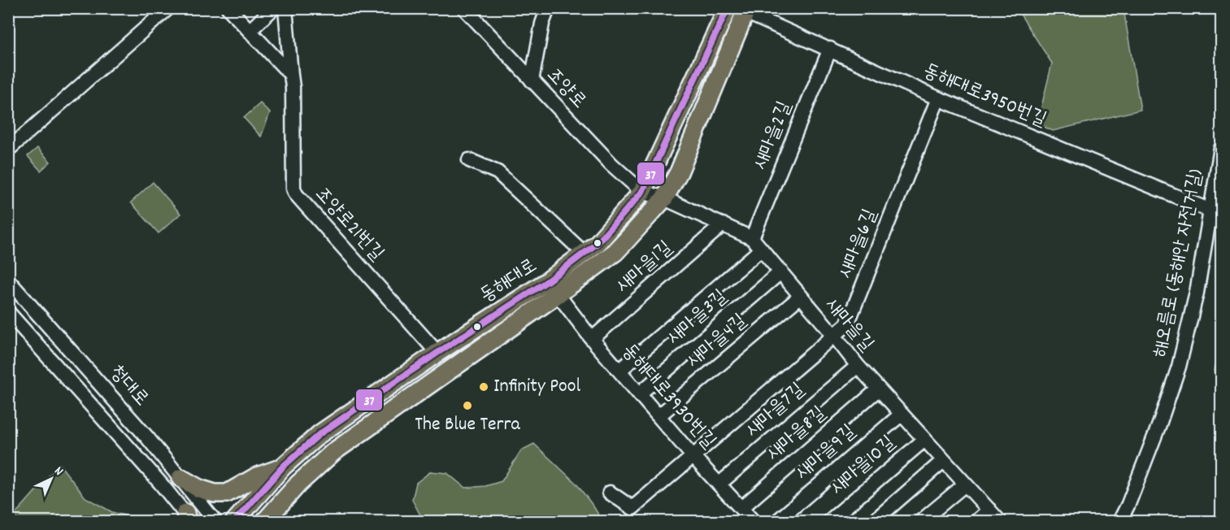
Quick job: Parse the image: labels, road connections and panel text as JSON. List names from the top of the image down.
{
  "streets": {
    "main road": ["동해대로"],
    "street": [
      "조양로",
      "동해대로3950번길",
      "새마을2길",
      "조양로21번길",
      "새마을6길",
      "해오름로 (동해안 자전거길)",
      "새마을1길",
      "새마을3길",
      "새마을길",
      "새마을4길",
      "청대로",
      "동해대로3930번길",
      "새마을7길",
      "새마을8길",
      "새마을9길",
      "새마을10길"
    ]
  },
  "crossings": [
    ["조양로", "동해대로"],
    ["조양로", "새마을길"],
    ["동해대로3950번길", "새마을2길"],
    ["동해대로3950번길", "새마을6길"],
    ["동해대로3950번길", "해오름로 (동해안 자전거길)"],
    ["동해대로3950번길", "동해대로"],
    ["새마을2길", "새마을길"],
    ["조양로21번길", "동해대로"],
    ["새마을6길", "새마을길"],
    ["새마을6길", "동해대로3930번길"],
    ["새마을1길", "새마을길"],
    ["새마을1길", "동해대로3930번길"],
    ["동해대로", "새마을길"],
    ["동해대로", "동해대로3930번길"],
    ["새마을3길", "새마을길"],
    ["새마을3길", "동해대로3930번길"],
    ["새마을길", "새마을4길"],
    ["새마을길", "새마을7길"],
    ["새마을길", "새마을8길"],
    ["새마을길", "새마을9길"],
    ["새마을길", "새마을10길"],
    ["새마을4길", "동해대로3930번길"],
    ["동해대로3930번길", "새마을7길"],
    ["동해대로3930번길", "새마을8길"]
  ],
  "places": ["Infinity Pool", "The Blue Terra"],
  "lines": ["transit line 37"],
  "north": "top right"
}
